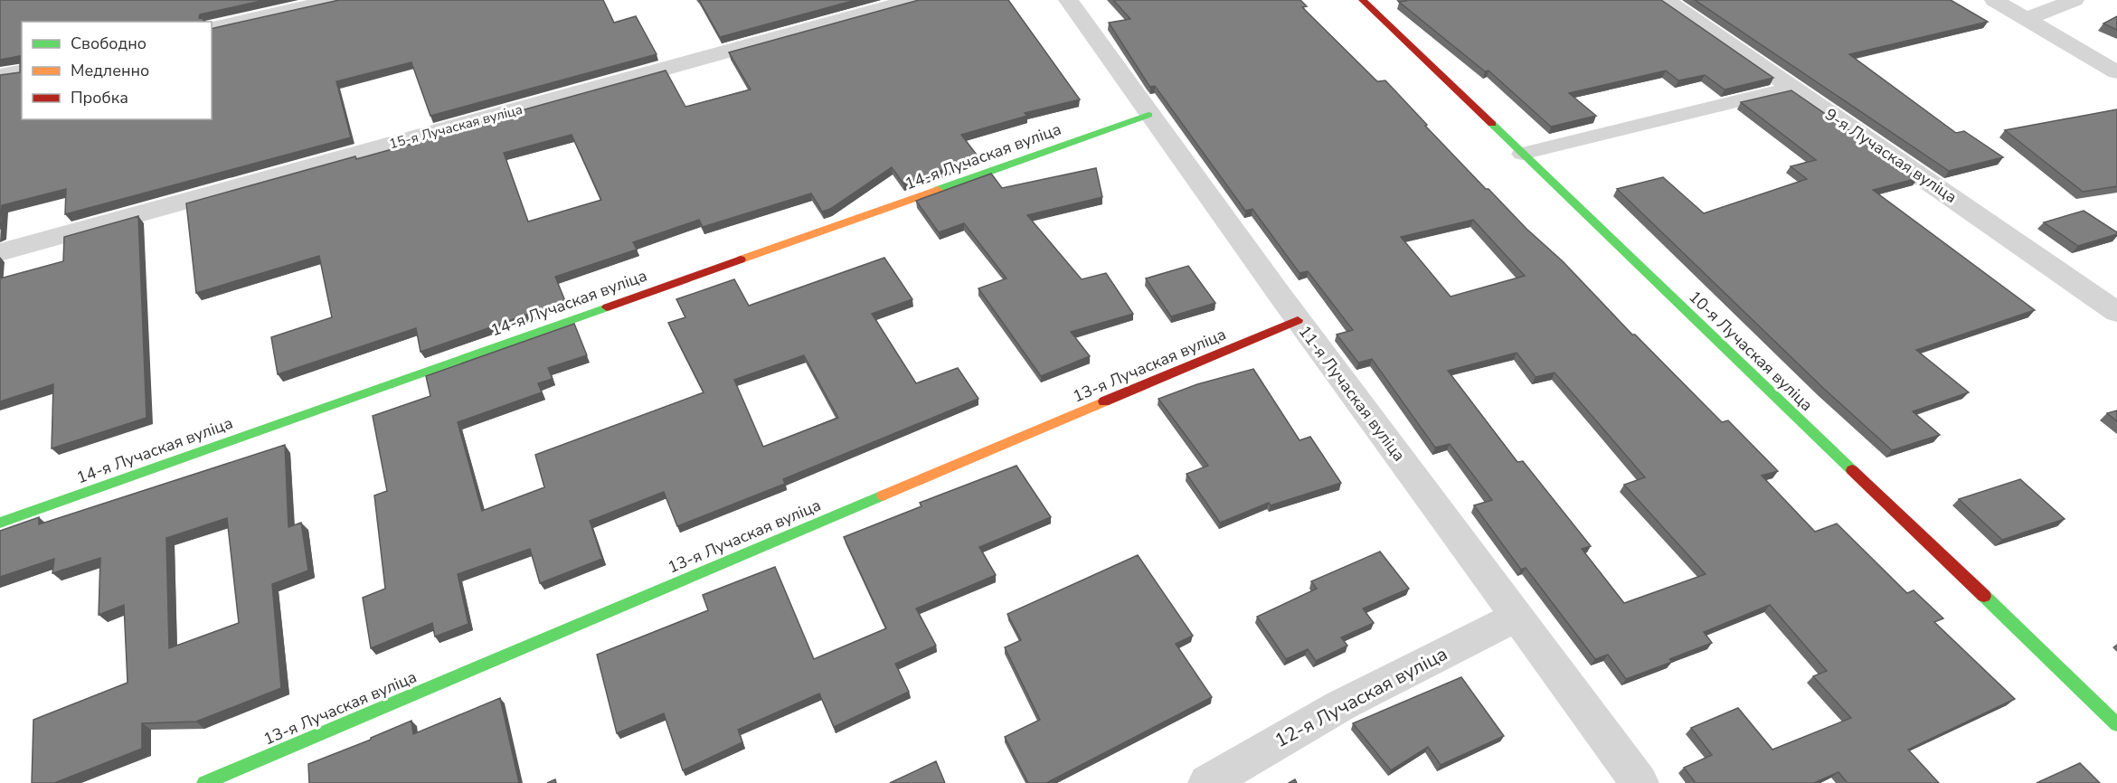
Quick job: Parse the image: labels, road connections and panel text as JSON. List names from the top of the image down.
{
  "streets": {
    "street": [
      "15-я Лучаская вуліца",
      "9-я Лучаская вуліца",
      "14-я Лучаская вуліца",
      "10-я Лучаская вуліца",
      "13-я Лучаская вуліца",
      "11-я Лучаская вуліца",
      "12-я Лучаская вуліца"
    ]
  },
  "crossings": [
    ["14-я Лучаская вуліца", "11-я Лучаская вуліца"],
    ["13-я Лучаская вуліца", "11-я Лучаская вуліца"],
    ["11-я Лучаская вуліца", "12-я Лучаская вуліца"]
  ],
  "legend": ["Свободно", "Медленно", "Пробка"]
}
